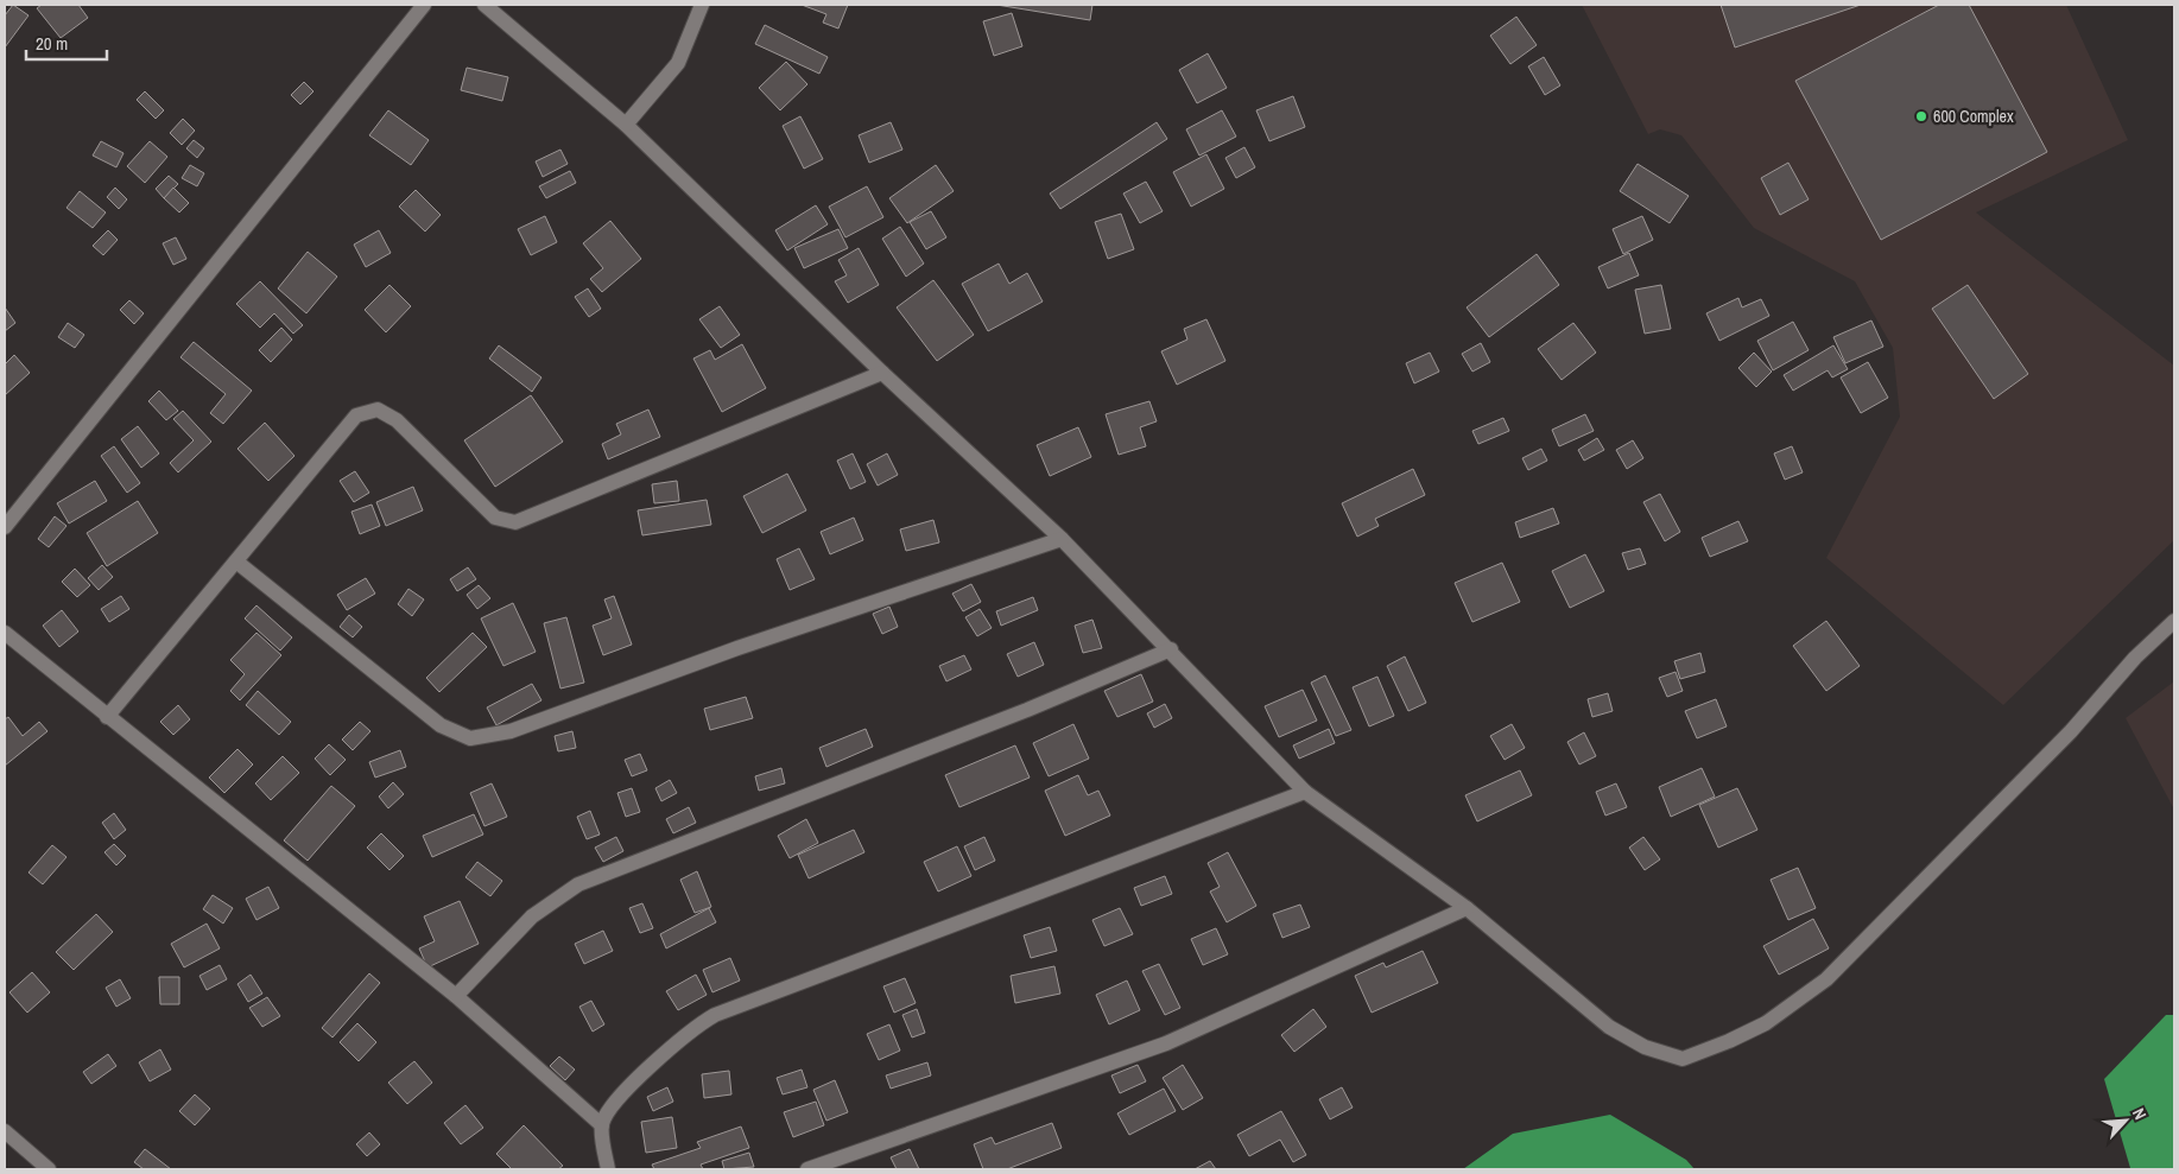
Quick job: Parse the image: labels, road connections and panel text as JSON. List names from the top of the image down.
{
  "places": ["600 Complex"],
  "scale_bar": "20 m",
  "north": "top right"
}
